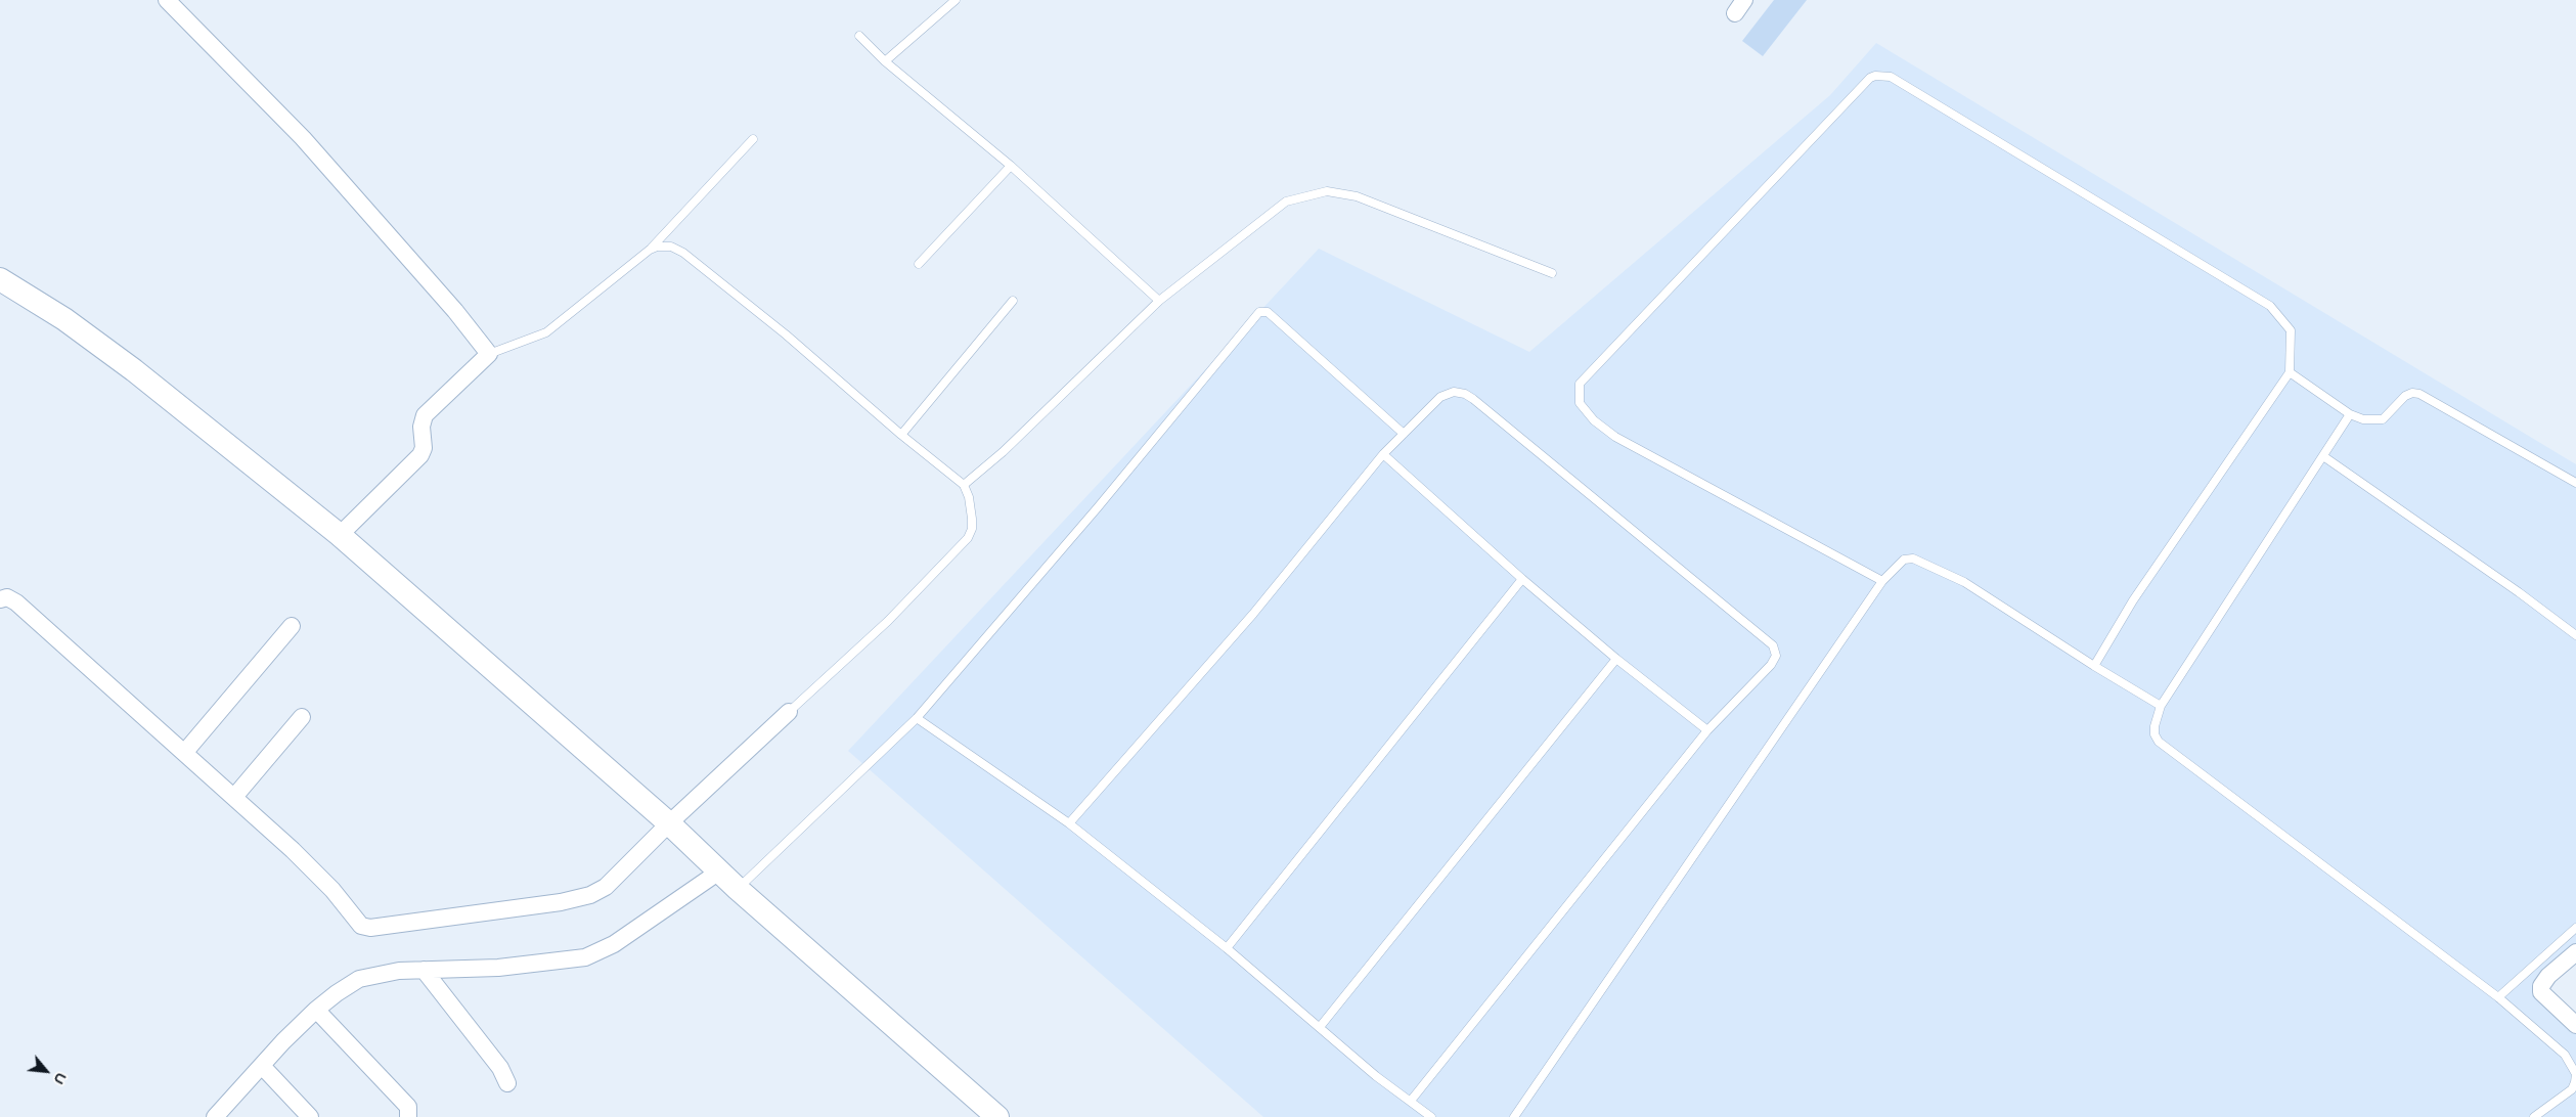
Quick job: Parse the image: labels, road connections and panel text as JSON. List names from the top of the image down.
{
  "north": "bottom right"
}
